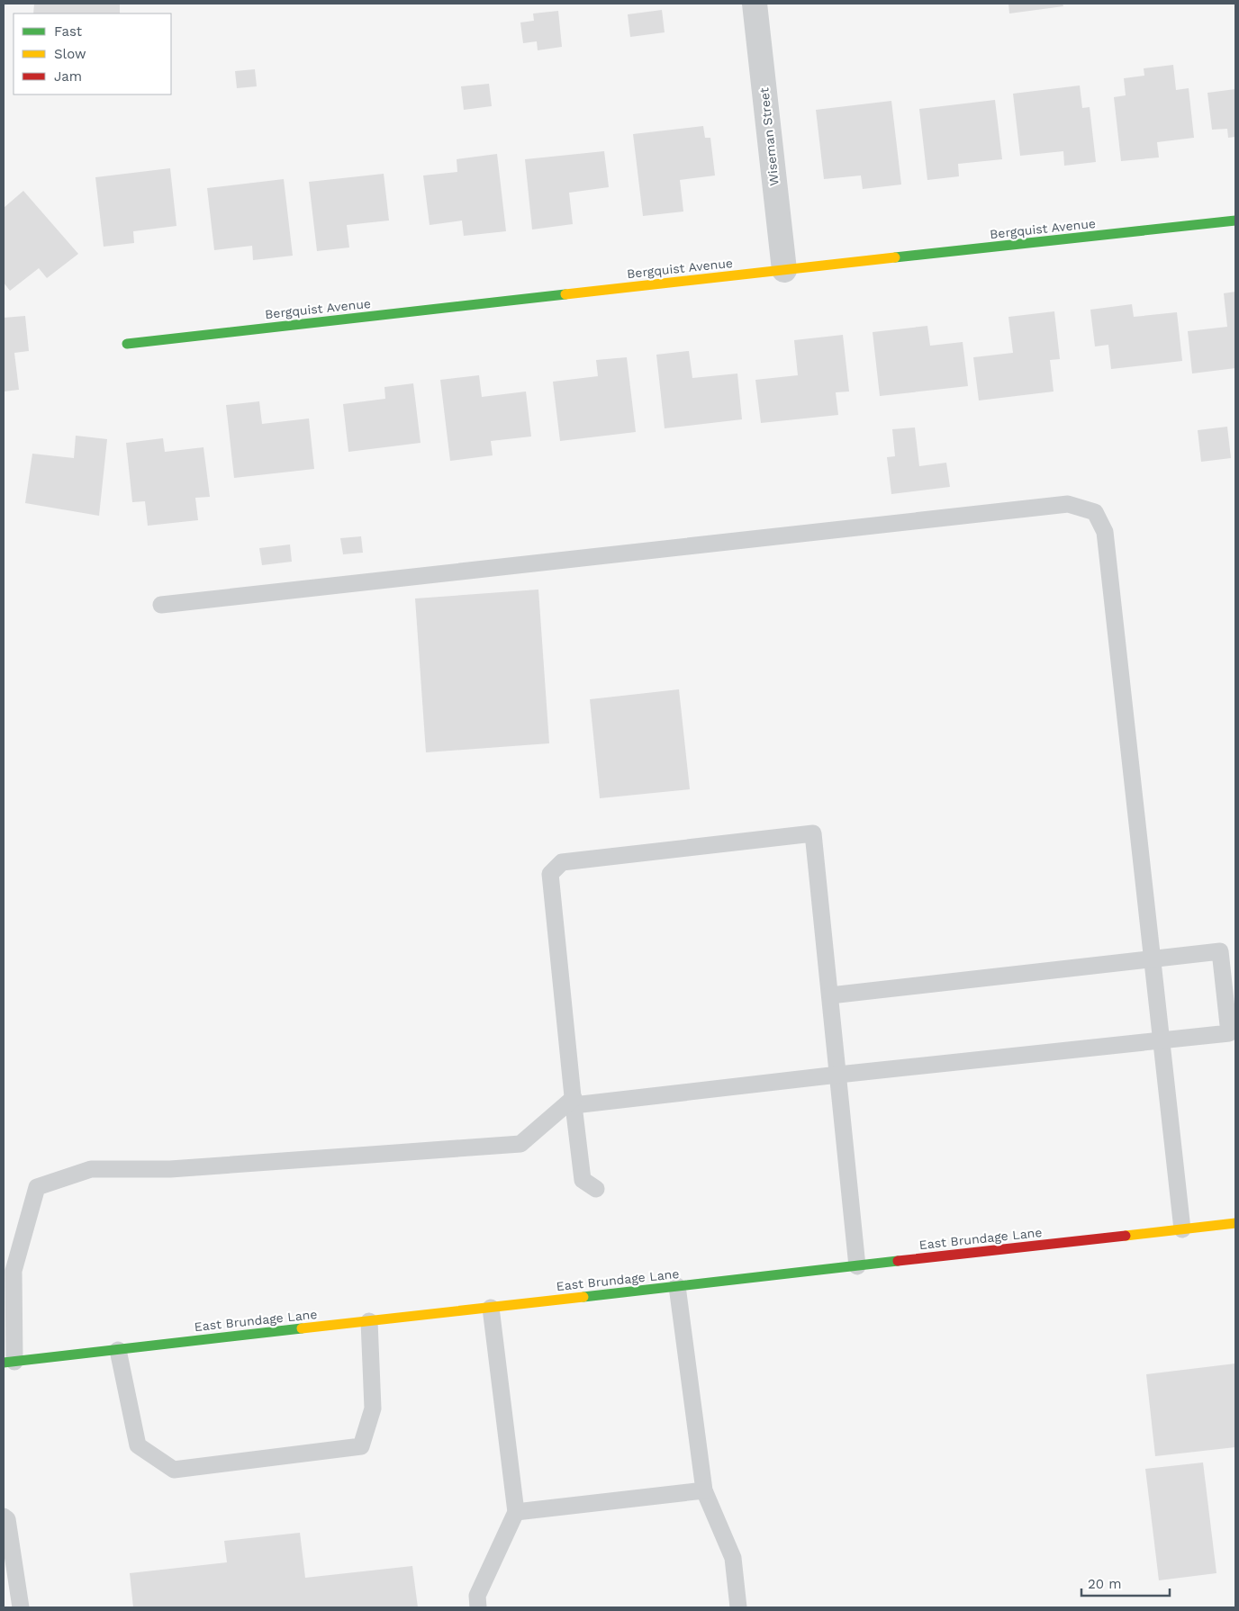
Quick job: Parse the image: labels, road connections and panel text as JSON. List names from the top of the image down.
{
  "streets": {
    "main road": ["Bergquist Avenue", "East Brundage Lane"],
    "street": ["Wiseman Street"]
  },
  "crossings": [
    ["Wiseman Street", "Bergquist Avenue"]
  ],
  "legend": ["Fast", "Slow", "Jam"],
  "scale_bar": "20 m"
}
